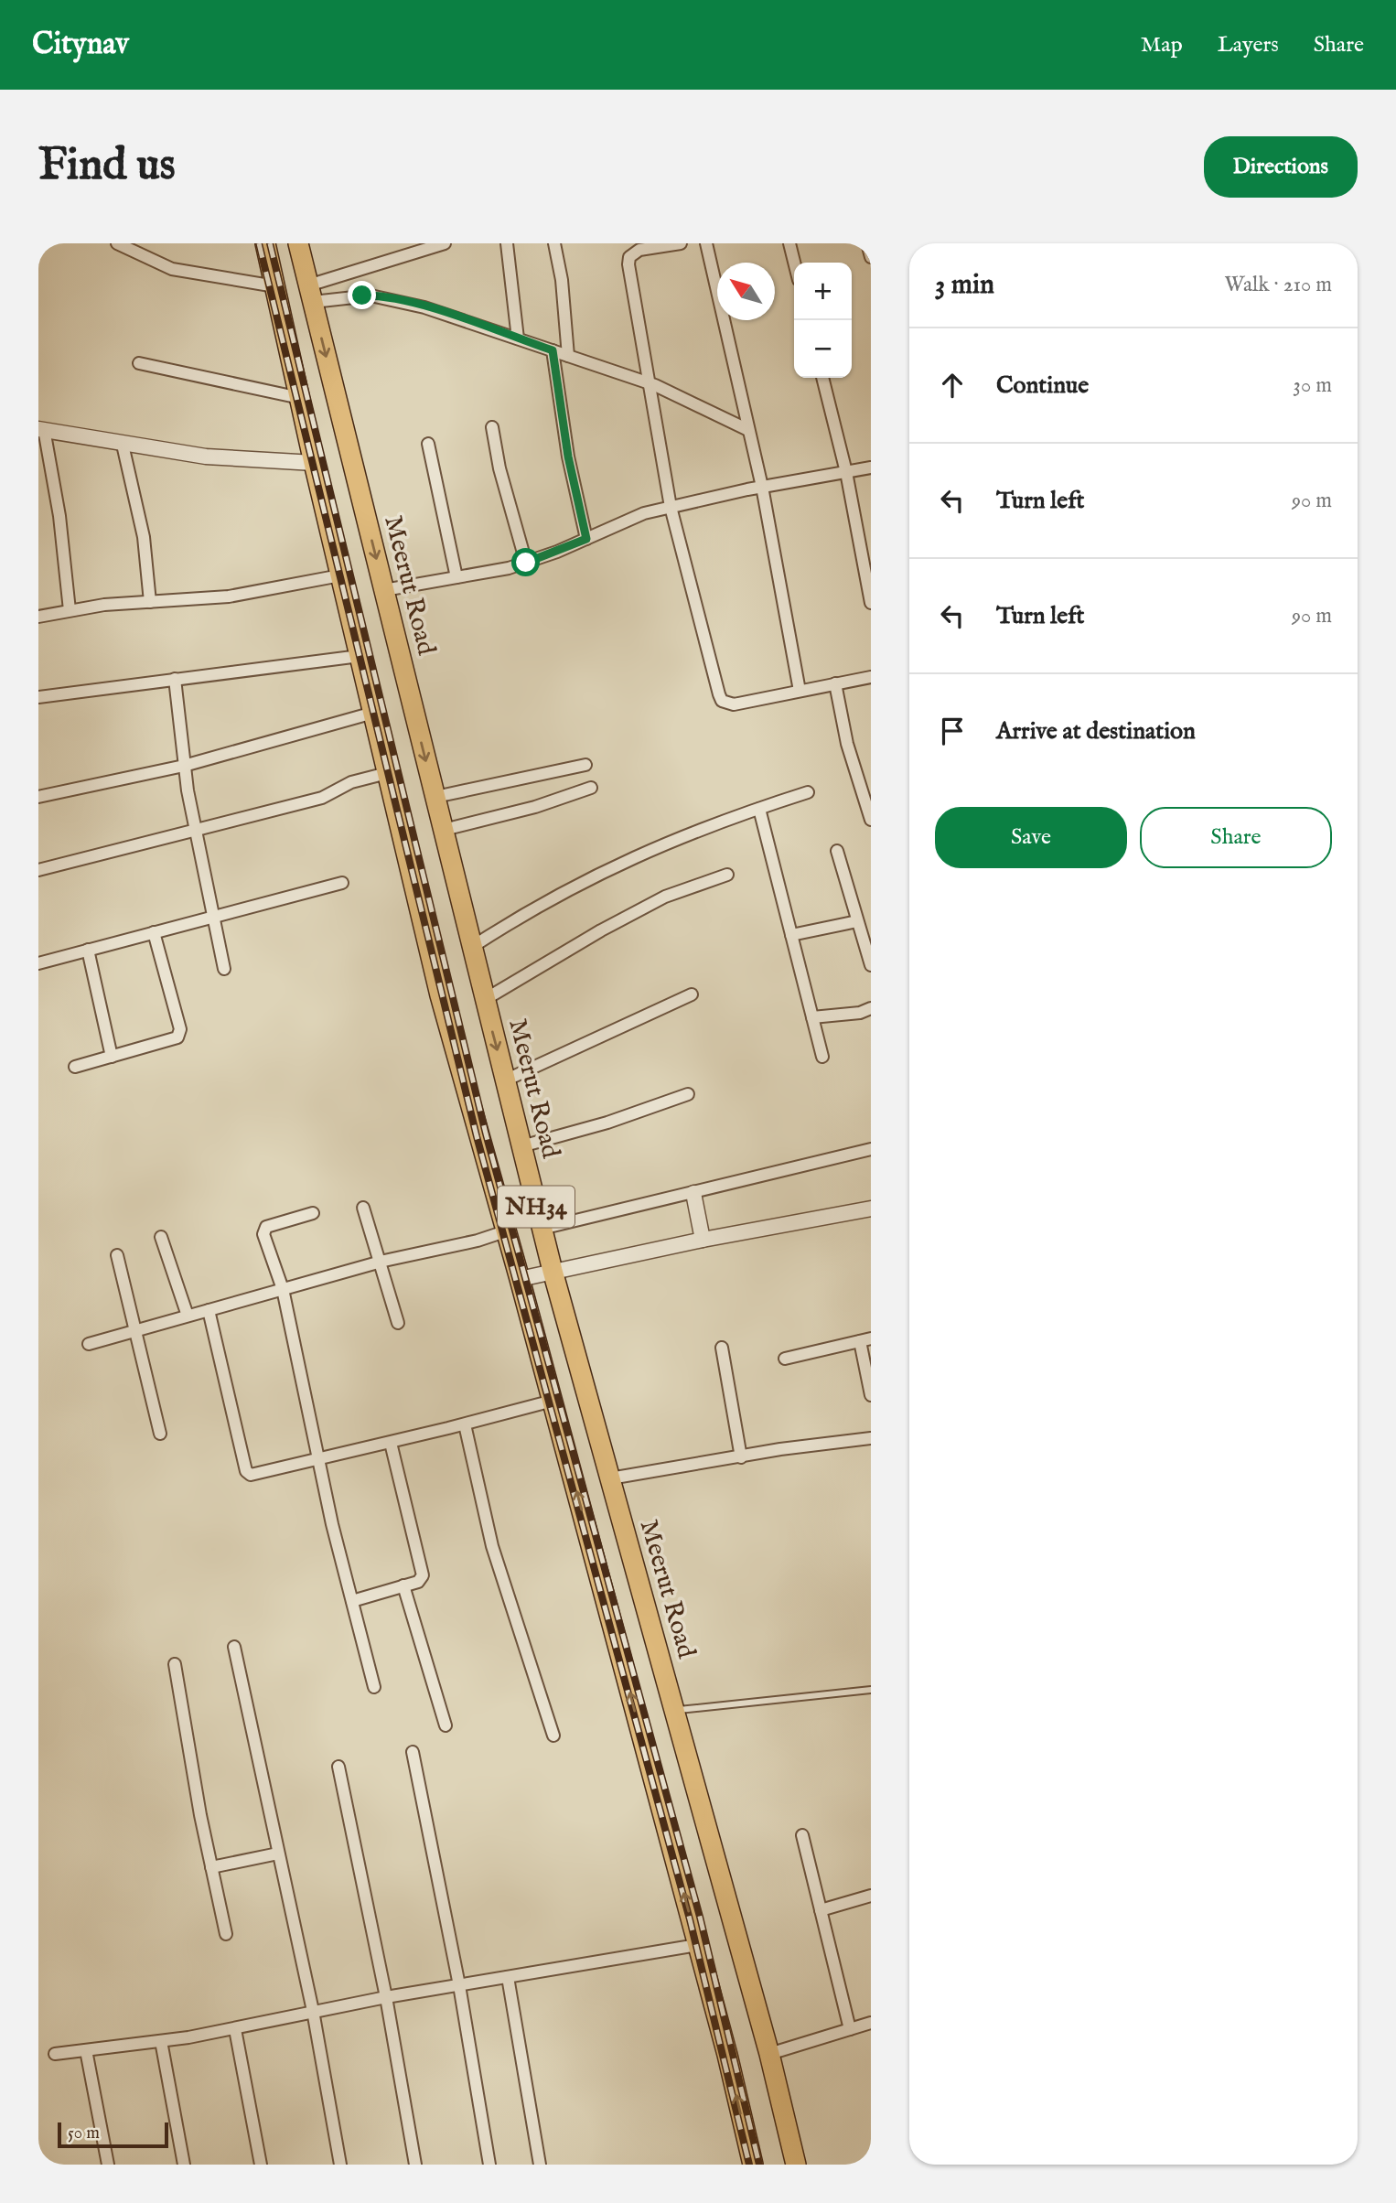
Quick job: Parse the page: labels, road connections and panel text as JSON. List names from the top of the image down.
{
  "streets": {
    "highway": ["Meerut Road", "NH34"]
  },
  "scale_bar": "50 m",
  "north": "top left",
  "page": {
    "header": "Citynav",
    "nav": ["Map", "Layers", "Share"],
    "buttons": [
      "Directions",
      ["Save", "Share"]
    ],
    "title": "Find us",
    "heading": ["3 min", "Walk · 210 m"],
    "map_buttons": ["+", "−"],
    "list": [
      ["Continue", "30 m"],
      ["Turn left", "90 m"],
      ["Turn left", "90 m"],
      "Arrive at destination"
    ],
    "scale": "50 m"
  }
}
